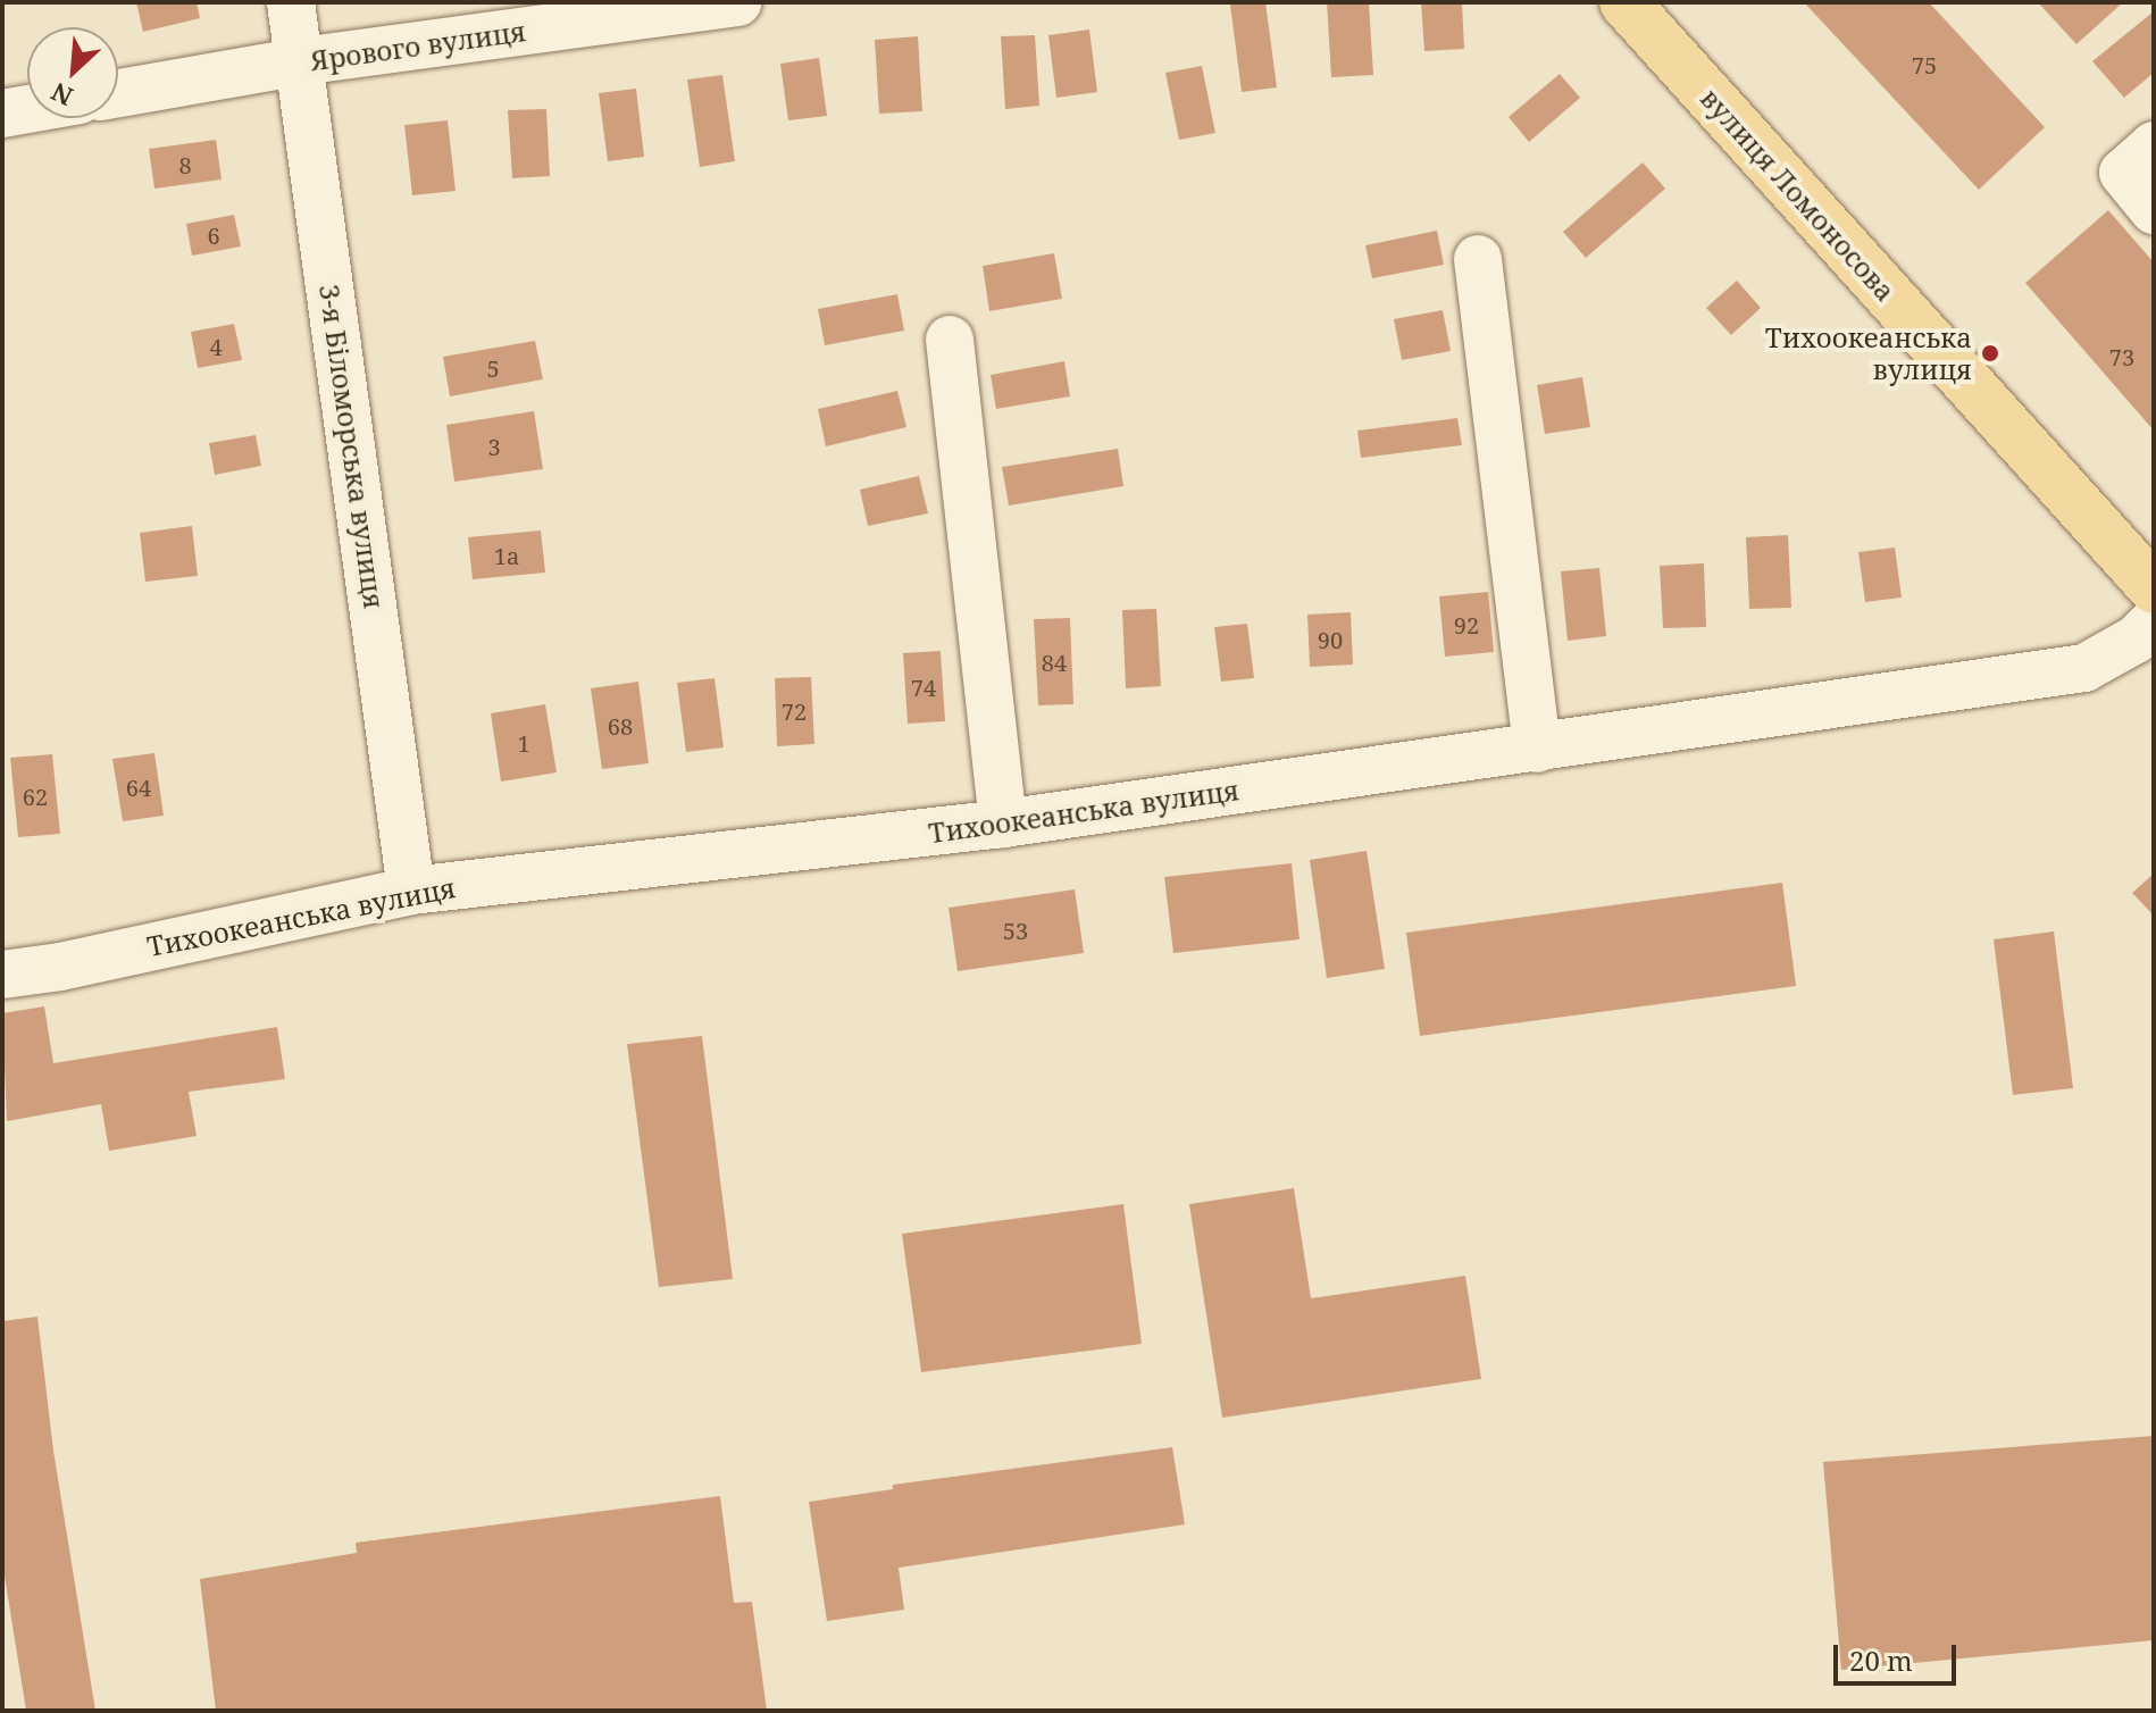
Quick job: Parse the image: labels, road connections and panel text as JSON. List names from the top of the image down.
{
  "streets": {
    "main road": ["вулиця Ломоносова"],
    "street": ["Ярового вулиця", "3-я Біломорська вулиця", "Тихоокеанська вулиця"]
  },
  "crossings": [
    ["Ярового вулиця", "3-я Біломорська вулиця"],
    ["3-я Біломорська вулиця", "Тихоокеанська вулиця"]
  ],
  "places": ["Тихоокеанська вулиця"],
  "house_numbers": [
    "75",
    "8",
    "6",
    "4",
    "73",
    "5",
    "3",
    "1а",
    "92",
    "90",
    "84",
    "74",
    "72",
    "68",
    "1",
    "64",
    "62",
    "53"
  ],
  "scale_bar": "20 m",
  "north": "bottom left"
}
